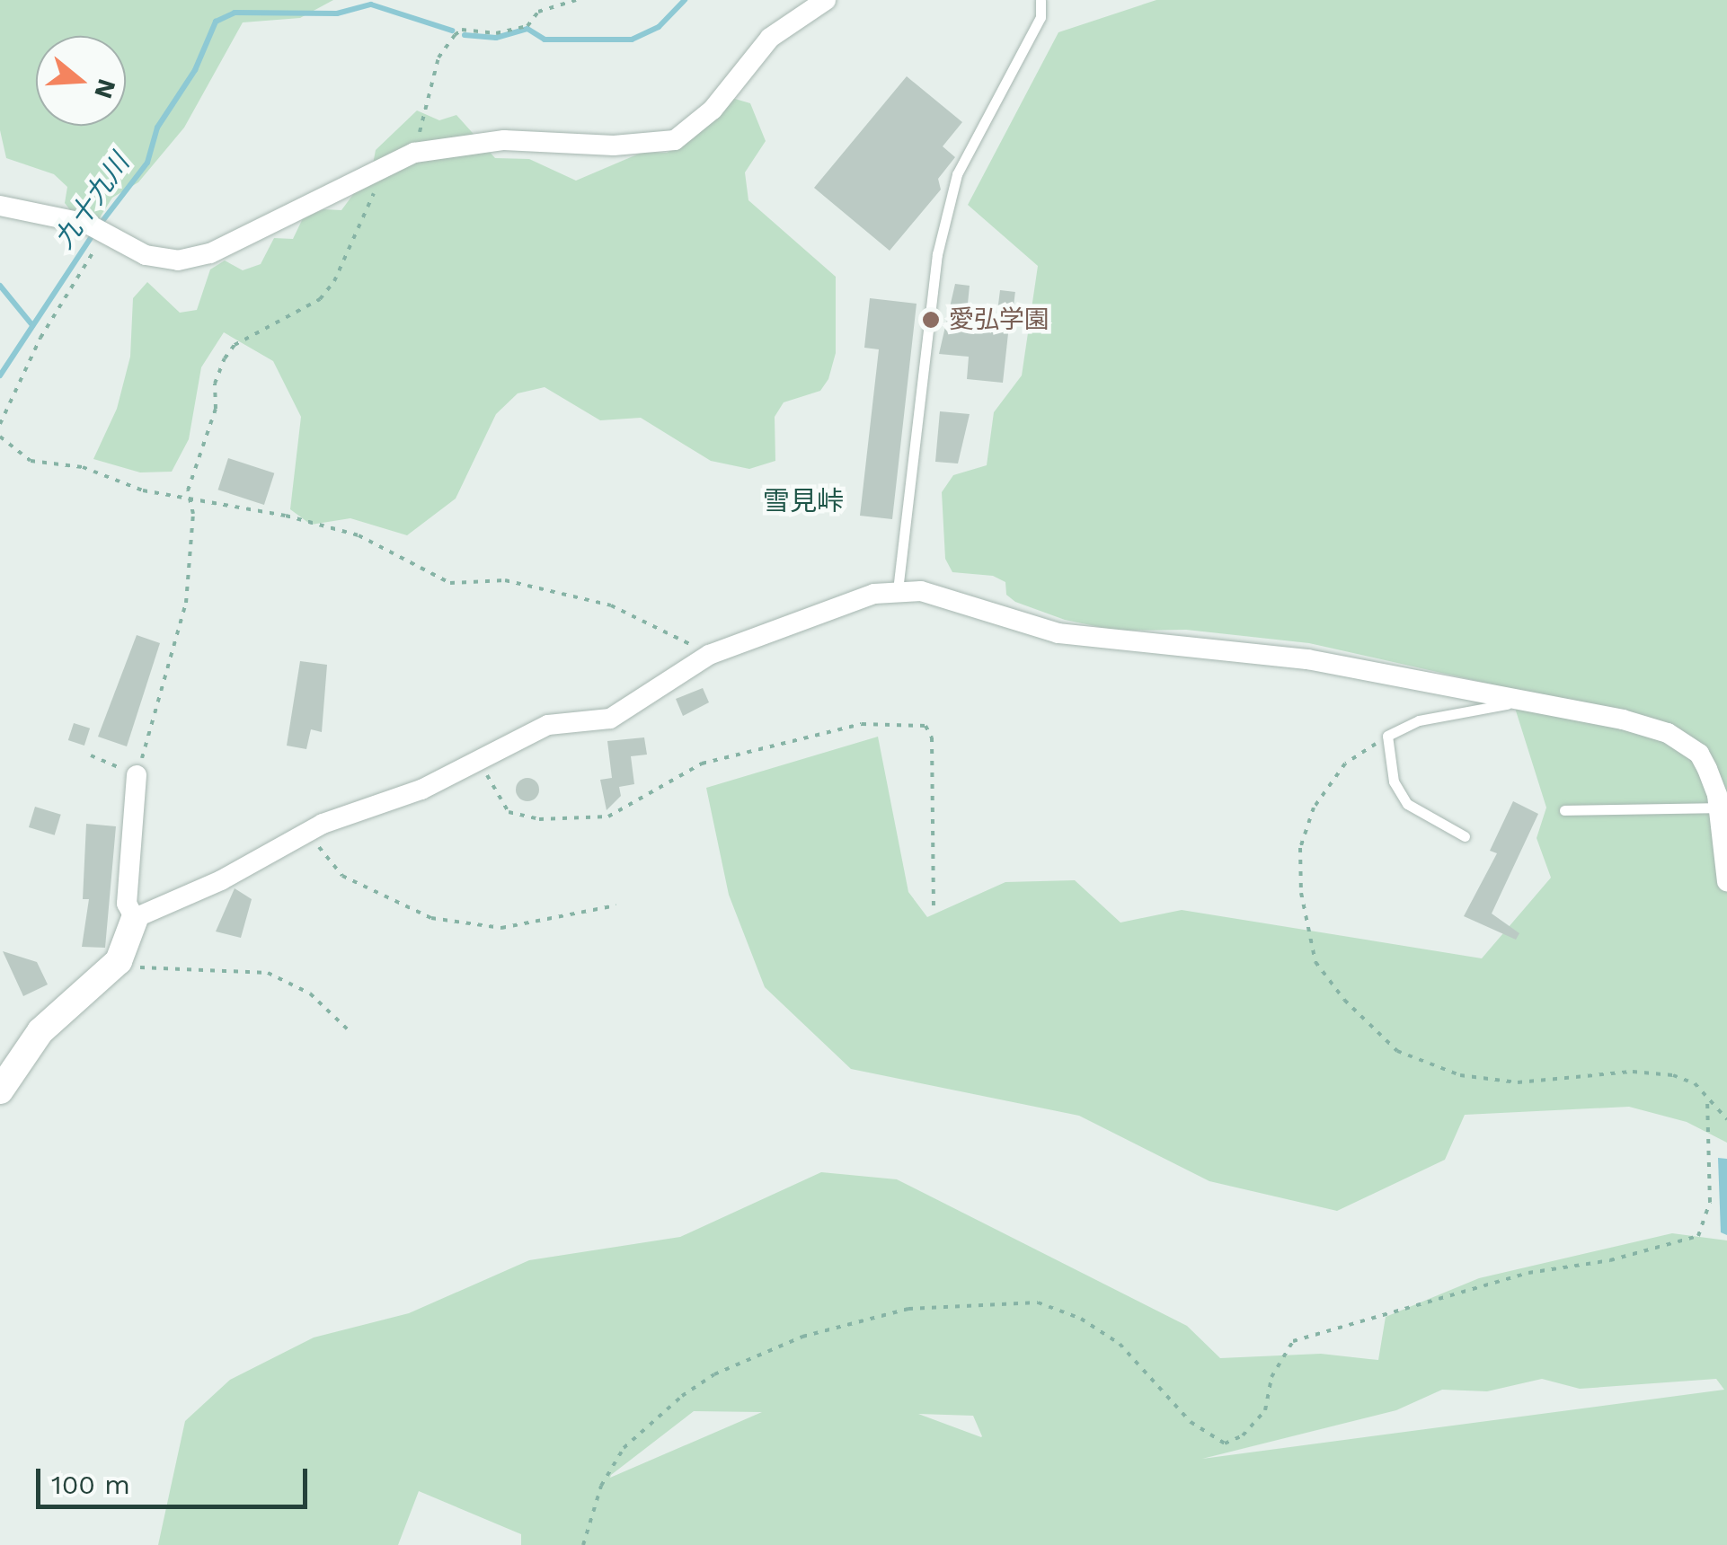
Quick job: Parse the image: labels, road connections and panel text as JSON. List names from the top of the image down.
{
  "districts": ["雪見峠"],
  "water": ["九十九川"],
  "places": ["愛弘学園"],
  "scale_bar": "100 m",
  "north": "right"
}
